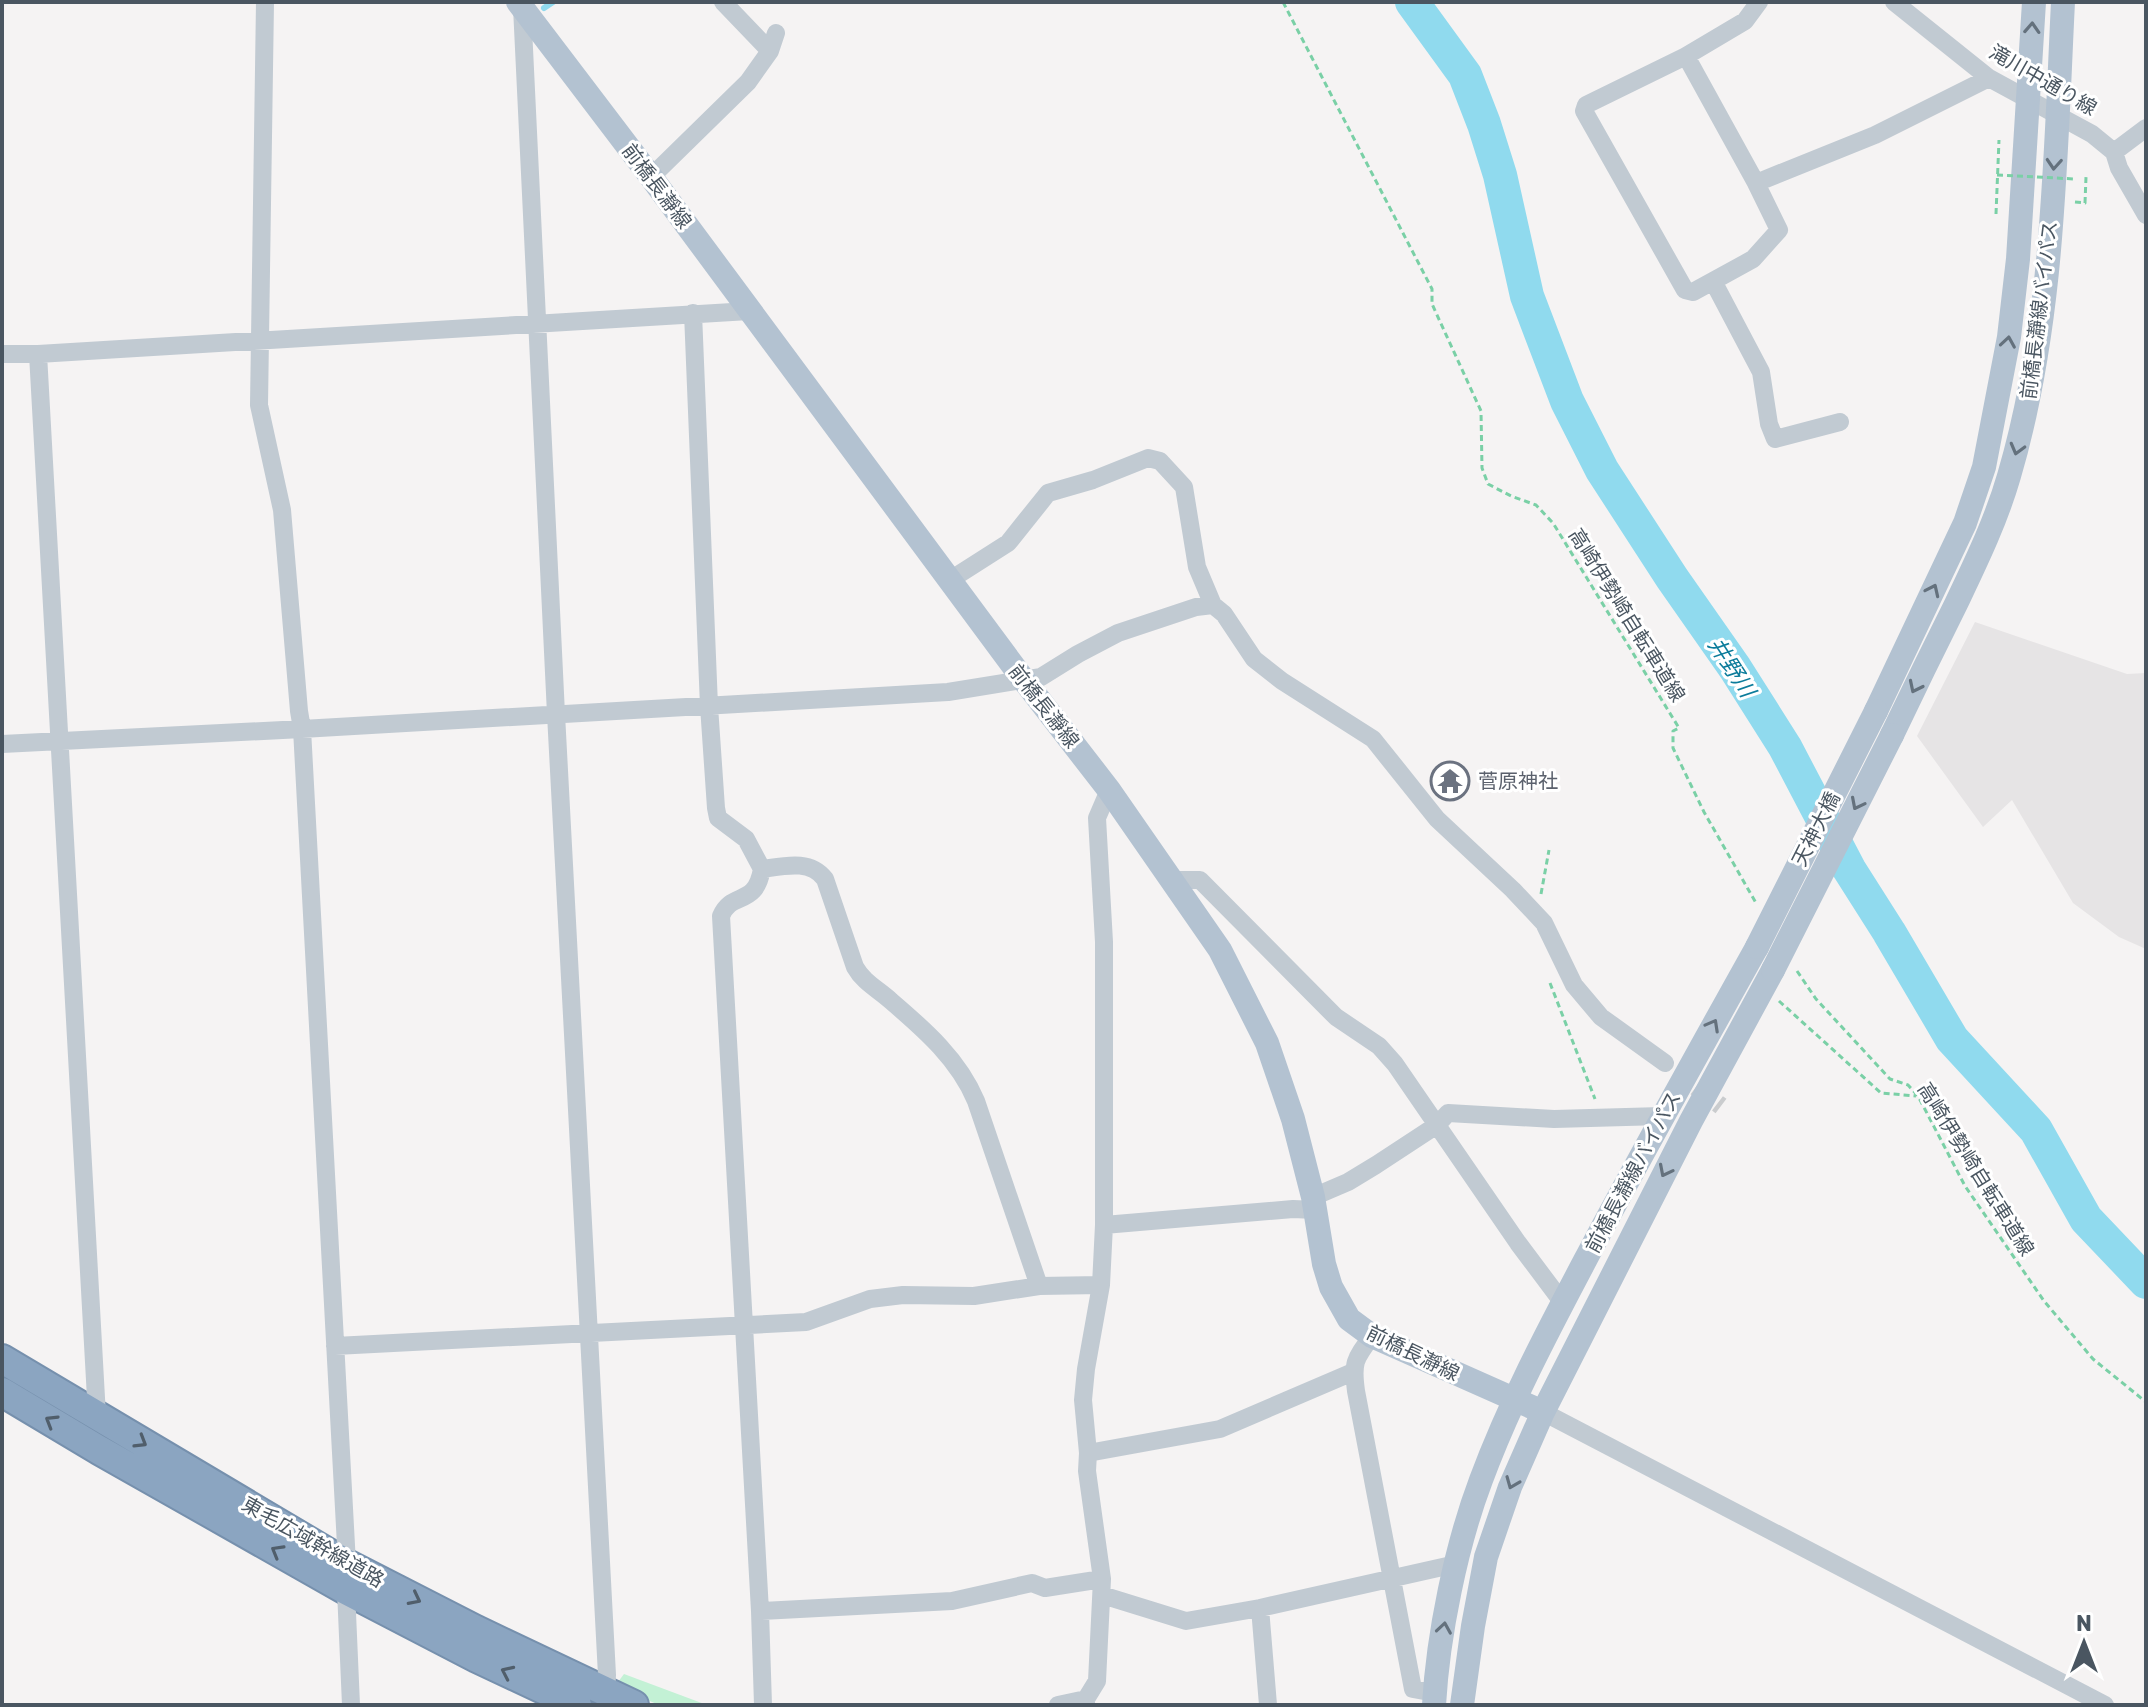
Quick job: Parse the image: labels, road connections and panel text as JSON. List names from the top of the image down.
{
  "streets": {
    "highway": ["東毛広域幹線道路"],
    "main road": ["前橋長瀞線", "前橋長瀞線バイパス", "天神大橋"],
    "street": ["滝川中通り線"],
    "path": ["高崎伊勢崎自転車道線"]
  },
  "crossings": [
    ["滝川中通り線", "前橋長瀞線バイパス"],
    ["前橋長瀞線", "前橋長瀞線バイパス"],
    ["前橋長瀞線バイパス", "高崎伊勢崎自転車道線"],
    ["前橋長瀞線バイパス", "天神大橋"],
    ["高崎伊勢崎自転車道線", "天神大橋"]
  ],
  "water": ["井野川"],
  "places": {
    "temple": ["菅原神社"]
  },
  "north": "top"
}
